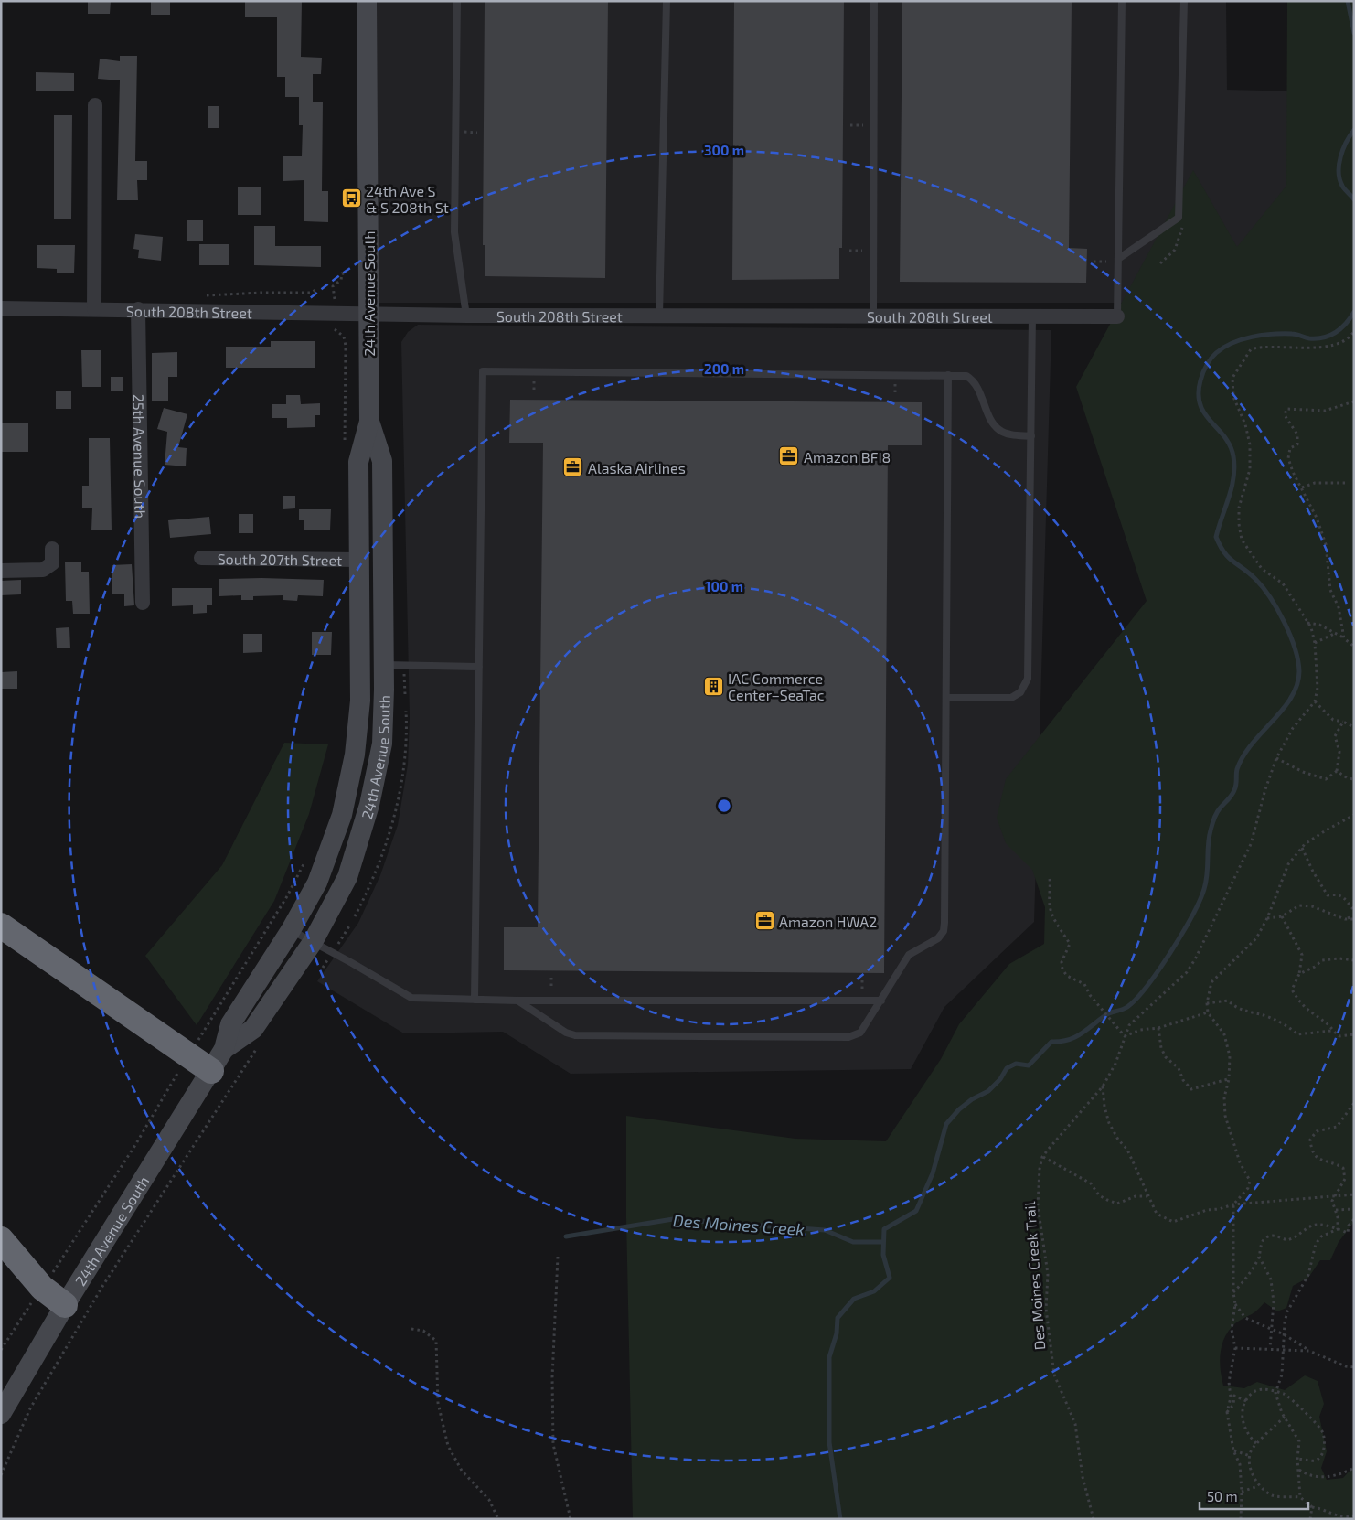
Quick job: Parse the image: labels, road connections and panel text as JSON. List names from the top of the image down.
{
  "streets": {
    "street": [
      "24th Avenue South",
      "South 208th Street",
      "25th Avenue South",
      "South 207th Street"
    ],
    "path": ["Des Moines Creek Trail"]
  },
  "crossings": [
    ["24th Avenue South", "South 208th Street"],
    ["24th Avenue South", "South 207th Street"],
    ["South 208th Street", "25th Avenue South"]
  ],
  "water": ["Des Moines Creek"],
  "places": {
    "bus stop": ["24th Ave S & S 208th St"],
    "office": ["Amazon BFI8", "Alaska Airlines", "Amazon HWA2"],
    "building": ["IAC Commerce Center–SeaTac"]
  },
  "scale_bar": "50 m",
  "rings": ["300 m", "200 m", "100 m"]
}
